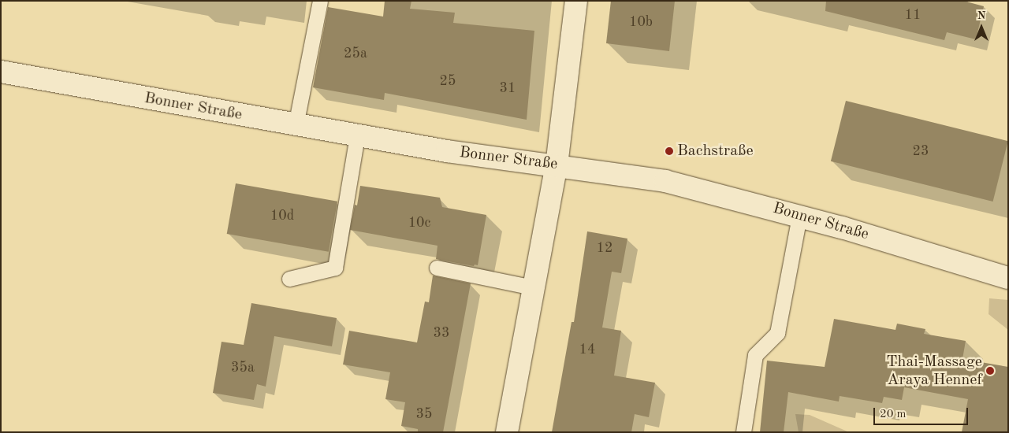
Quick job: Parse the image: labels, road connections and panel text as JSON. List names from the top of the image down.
{
  "streets": {
    "main road": ["Bonner Straße"]
  },
  "places": ["Bachstraße", "Thai-Massage Araya Hennef"],
  "house_numbers": [
    "11",
    "10b",
    "25a",
    "25",
    "31",
    "23",
    "10d",
    "10c",
    "12",
    "33",
    "14",
    "35a",
    "35"
  ],
  "scale_bar": "20 m",
  "north": "top"
}
